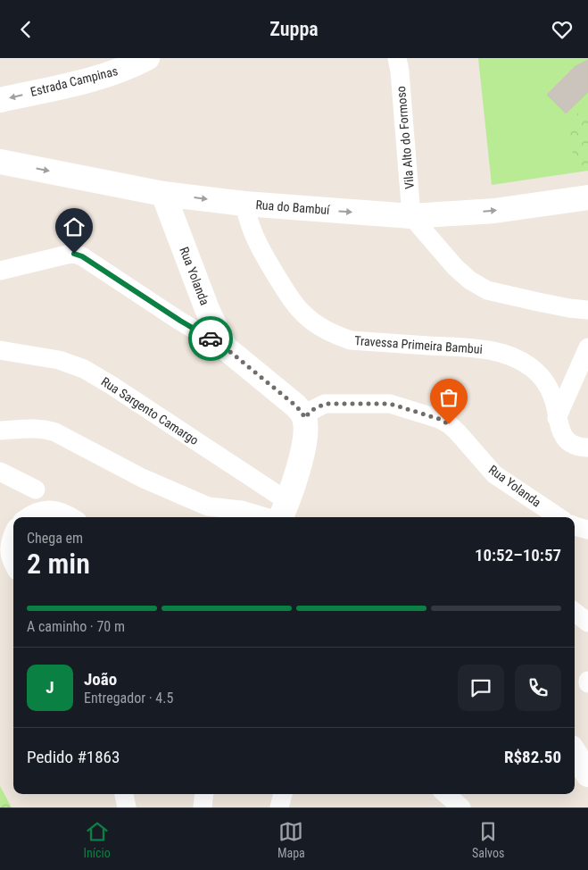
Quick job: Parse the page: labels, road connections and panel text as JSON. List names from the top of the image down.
{
  "streets": {
    "main road": ["Estrada Campinas", "Rua do Bambuí", "Rua Yolanda"],
    "street": ["Vila Alto do Formoso", "Travessa Primeira Bambui", "Rua Sargento Camargo"]
  },
  "crossings": [
    ["Vila Alto do Formoso", "Rua do Bambuí"],
    ["Rua do Bambuí", "Rua Yolanda"],
    ["Rua do Bambuí", "Travessa Primeira Bambui"]
  ],
  "one_way": ["Estrada Campinas", "Rua do Bambuí"],
  "page": {
    "header": "Zuppa",
    "heading": ["2 min", "Chega em", "10:52–10:57"],
    "panel": [
      "João",
      "Entregador · 4.5",
      "Pedido #1863",
      "R$82.50"
    ],
    "bar": "A caminho · 70 m",
    "round": "J",
    "tabs": ["Início", "Mapa", "Salvos"]
  }
}
